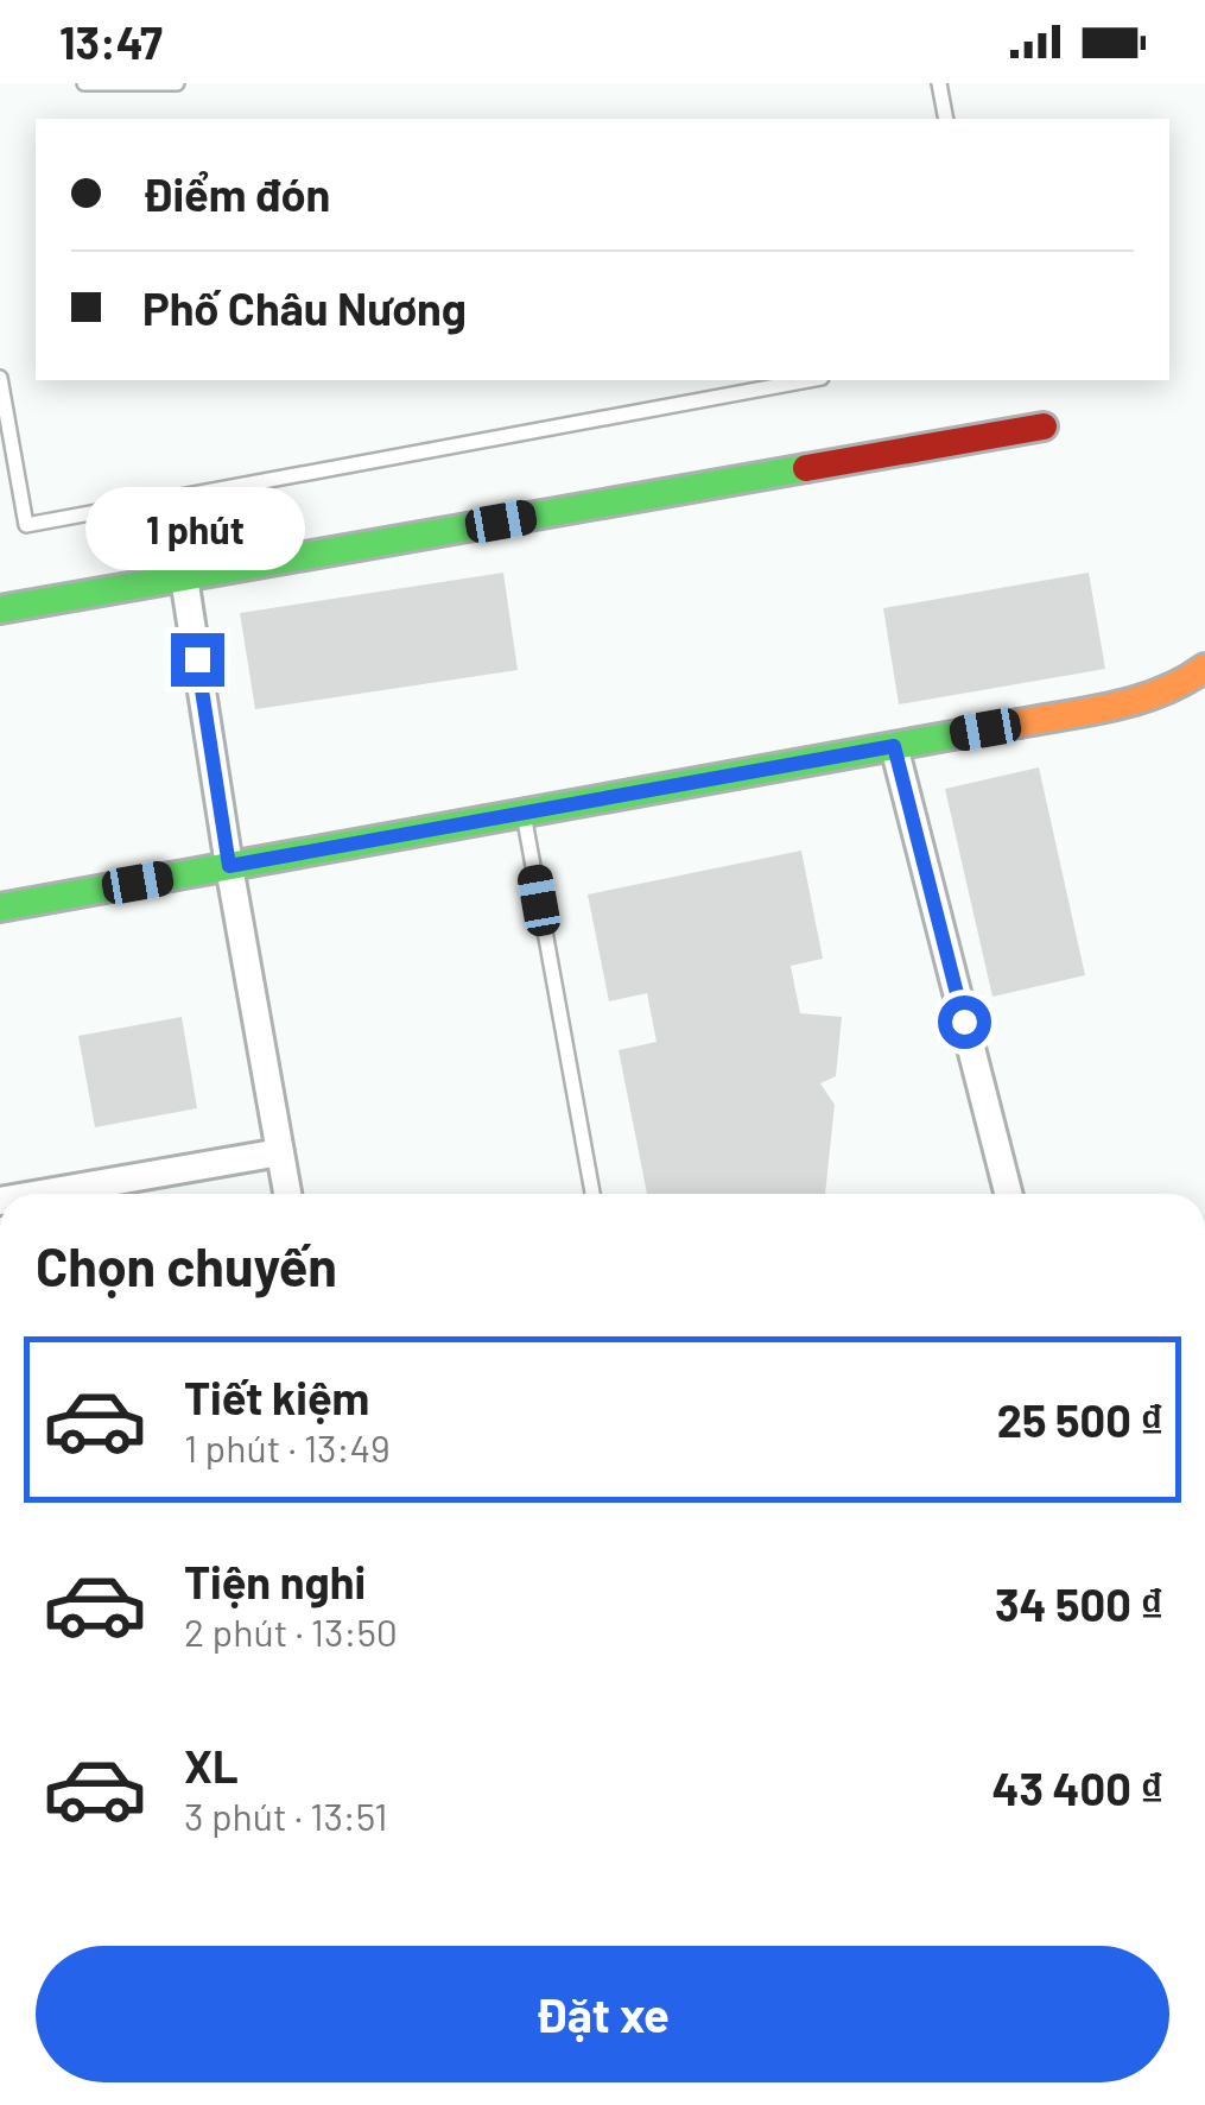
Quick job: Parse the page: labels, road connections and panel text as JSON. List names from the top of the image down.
{
  "page": {
    "status": "13:47",
    "banner": ["Điểm đón", "Phố Châu Nương"],
    "bubble": "1 phút",
    "heading": "Chọn chuyến",
    "list": [
      {
        "name": "Tiết kiệm",
        "note": "1 phút · 13:49",
        "value": "25 500 ₫"
      },
      {
        "name": "Tiện nghi",
        "note": "2 phút · 13:50",
        "value": "34 500 ₫"
      },
      {
        "name": "XL",
        "note": "3 phút · 13:51",
        "value": "43 400 ₫"
      }
    ],
    "buttons": "Đặt xe"
  }
}
